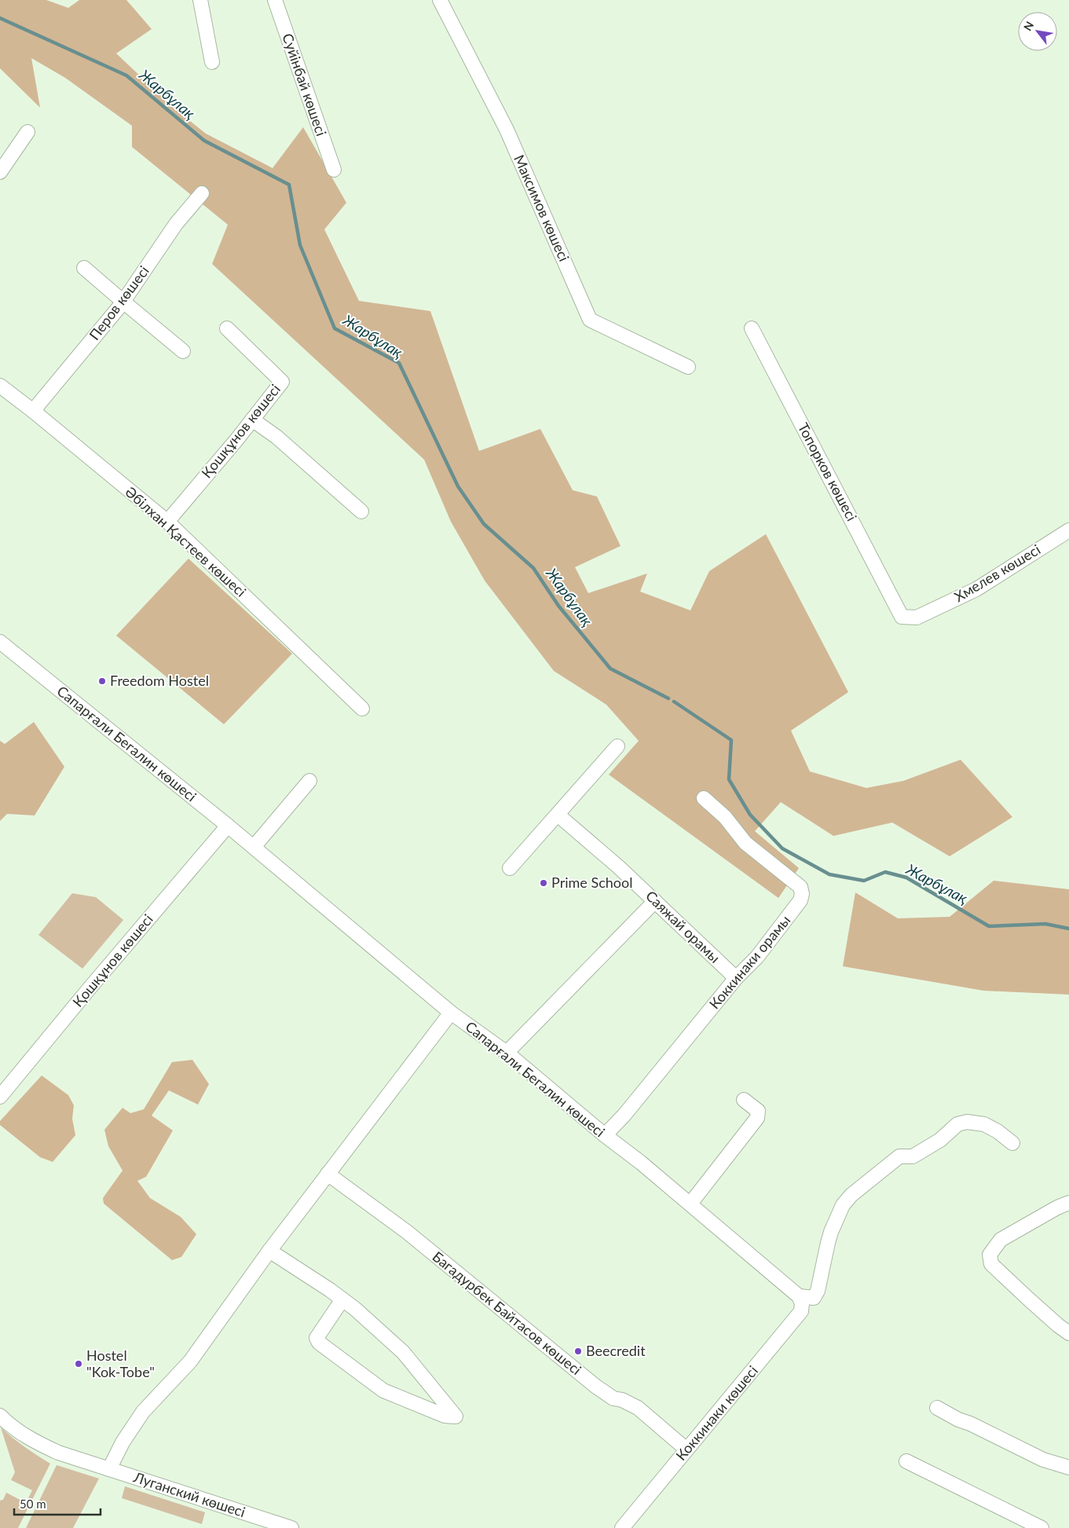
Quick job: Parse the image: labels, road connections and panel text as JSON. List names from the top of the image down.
{
  "streets": {
    "street": [
      "Суйінбай көшесі",
      "Максимов көшесі",
      "Перов көшесі",
      "Қошқұнов көшесі",
      "Топорков көшесі",
      "Әбілхан Қастеев көшесі",
      "Хмелев көшесі",
      "Сапарғали Бегалин көшесі",
      "Саяжай орамы",
      "Коккинаки орамы",
      "Багадурбек Байтасов көшесі",
      "Коккинаки көшесі",
      "Луганский көшесі"
    ]
  },
  "crossings": [
    ["Перов көшесі", "Әбілхан Қастеев көшесі"],
    ["Қошқұнов көшесі", "Әбілхан Қастеев көшесі"],
    ["Қошқұнов көшесі", "Сапарғали Бегалин көшесі"],
    ["Топорков көшесі", "Хмелев көшесі"],
    ["Сапарғали Бегалин көшесі", "Коккинаки орамы"],
    ["Сапарғали Бегалин көшесі", "Коккинаки көшесі"],
    ["Саяжай орамы", "Коккинаки орамы"],
    ["Багадурбек Байтасов көшесі", "Коккинаки көшесі"]
  ],
  "water": ["Жарбұлақ"],
  "places": [
    "Freedom Hostel",
    "Prime School",
    "Beecredit",
    "Hostel \"Kok-Tobe\""
  ],
  "scale_bar": "50 m",
  "north": "top left"
}
